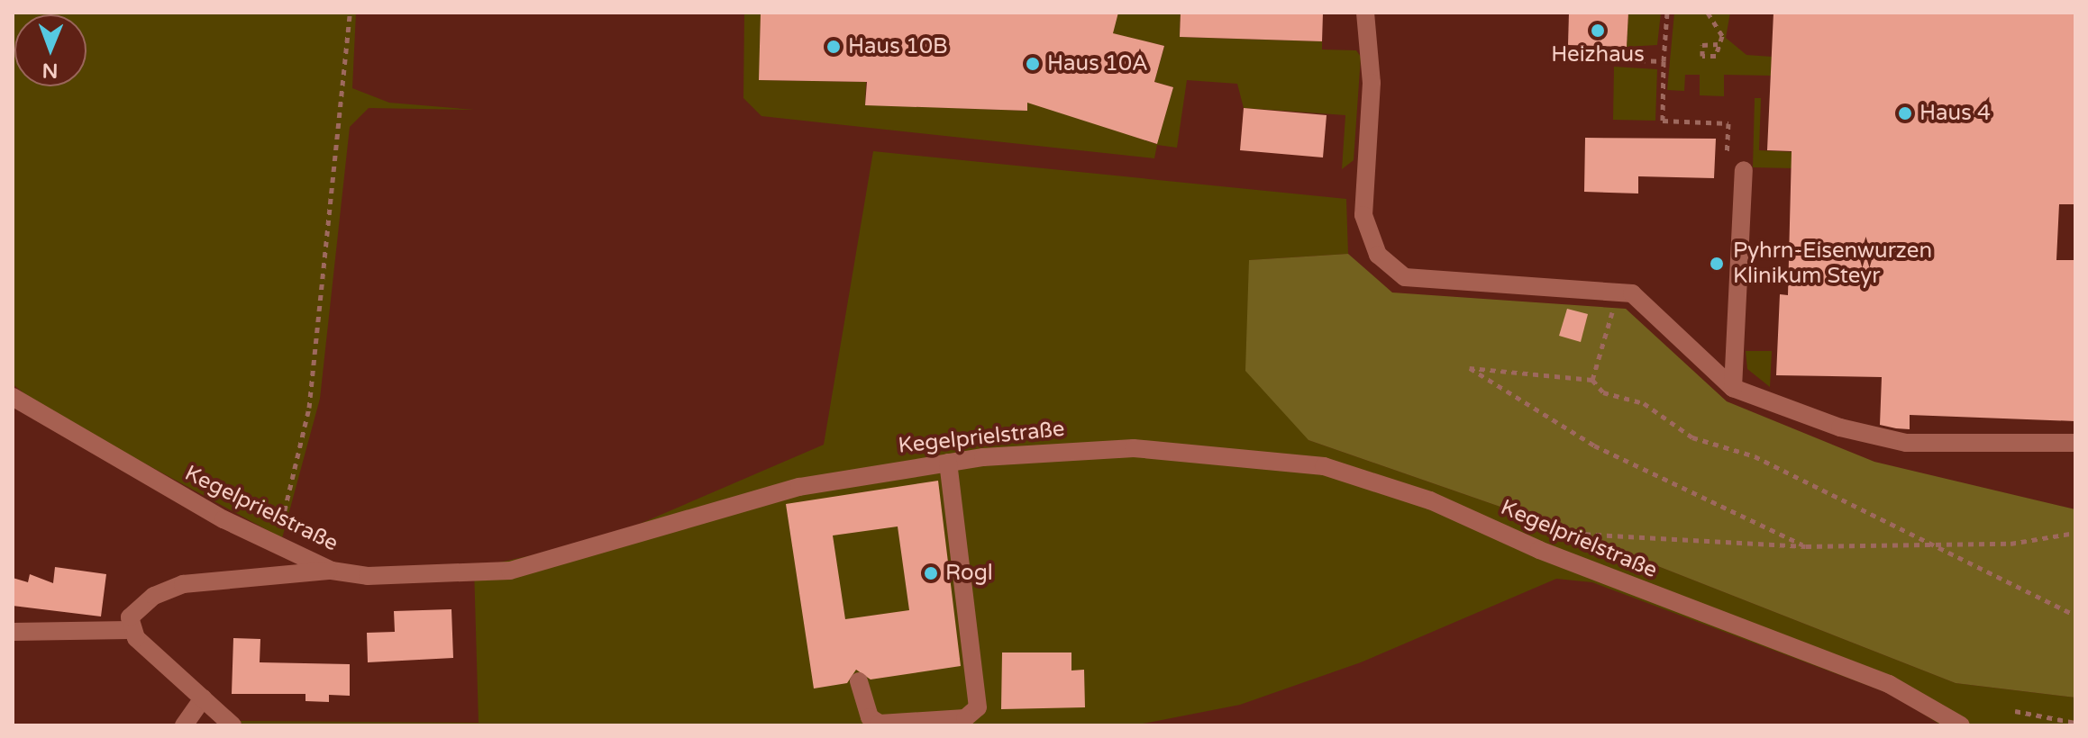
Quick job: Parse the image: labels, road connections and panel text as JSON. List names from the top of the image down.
{
  "streets": {
    "street": ["Kegelprielstraße"]
  },
  "places": [
    "Heizhaus",
    "Haus 10B",
    "Haus 10A",
    "Haus 4",
    "Pyhrn-Eisenwurzen Klinikum Steyr",
    "Rogl"
  ],
  "north": "bottom"
}
